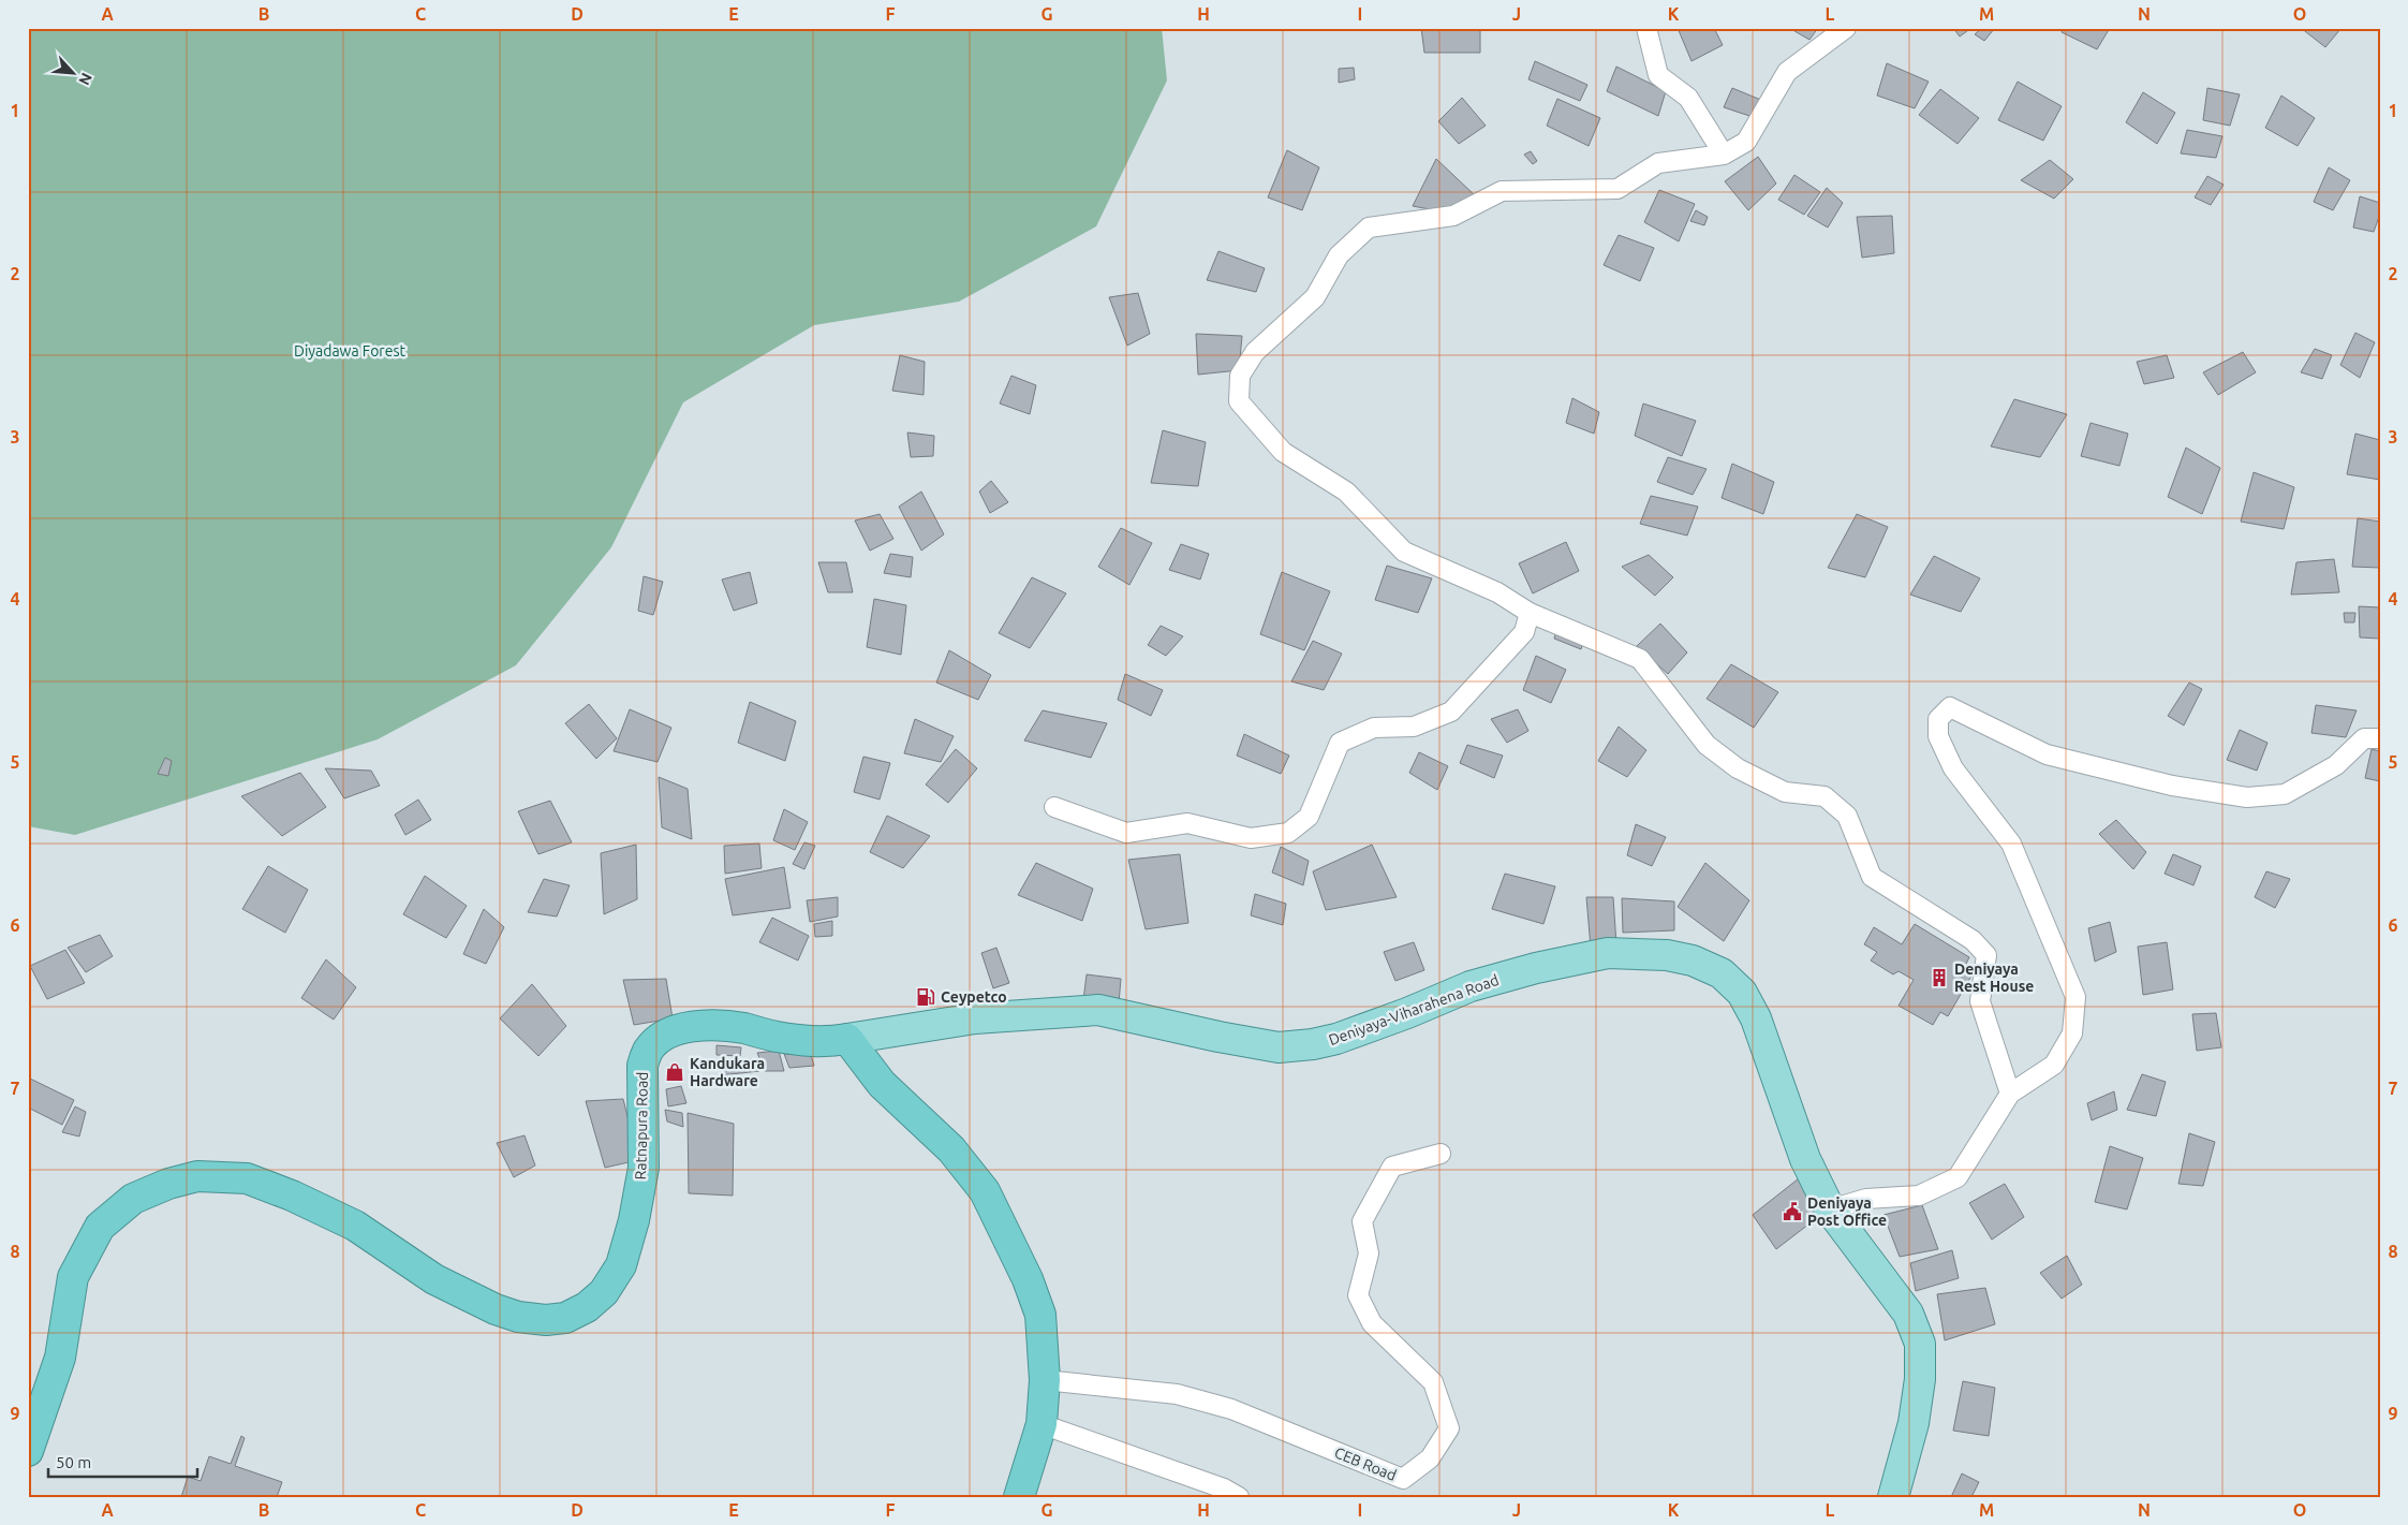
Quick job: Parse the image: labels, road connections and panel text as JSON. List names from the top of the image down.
{
  "streets": {
    "highway": ["Ratnapura Road"],
    "main road": ["Deniyaya-Viharahena Road"],
    "street": ["CEB Road"]
  },
  "crossings": [
    ["Deniyaya-Viharahena Road", "Ratnapura Road"]
  ],
  "parks": ["Diyadawa Forest"],
  "places": {
    "building": ["Deniyaya Rest House"],
    "fuel station": ["Ceypetco"],
    "shop": ["Kandukara Hardware"],
    "public building": ["Deniyaya Post Office"]
  },
  "scale_bar": "50 m",
  "north": "bottom right",
  "grid": {
    "columns": [
      "A",
      "B",
      "C",
      "D",
      "E",
      "F",
      "G",
      "H",
      "I",
      "J",
      "K",
      "L",
      "M",
      "N",
      "O"
    ],
    "rows": [
      "1",
      "2",
      "3",
      "4",
      "5",
      "6",
      "7",
      "8",
      "9"
    ]
  }
}
